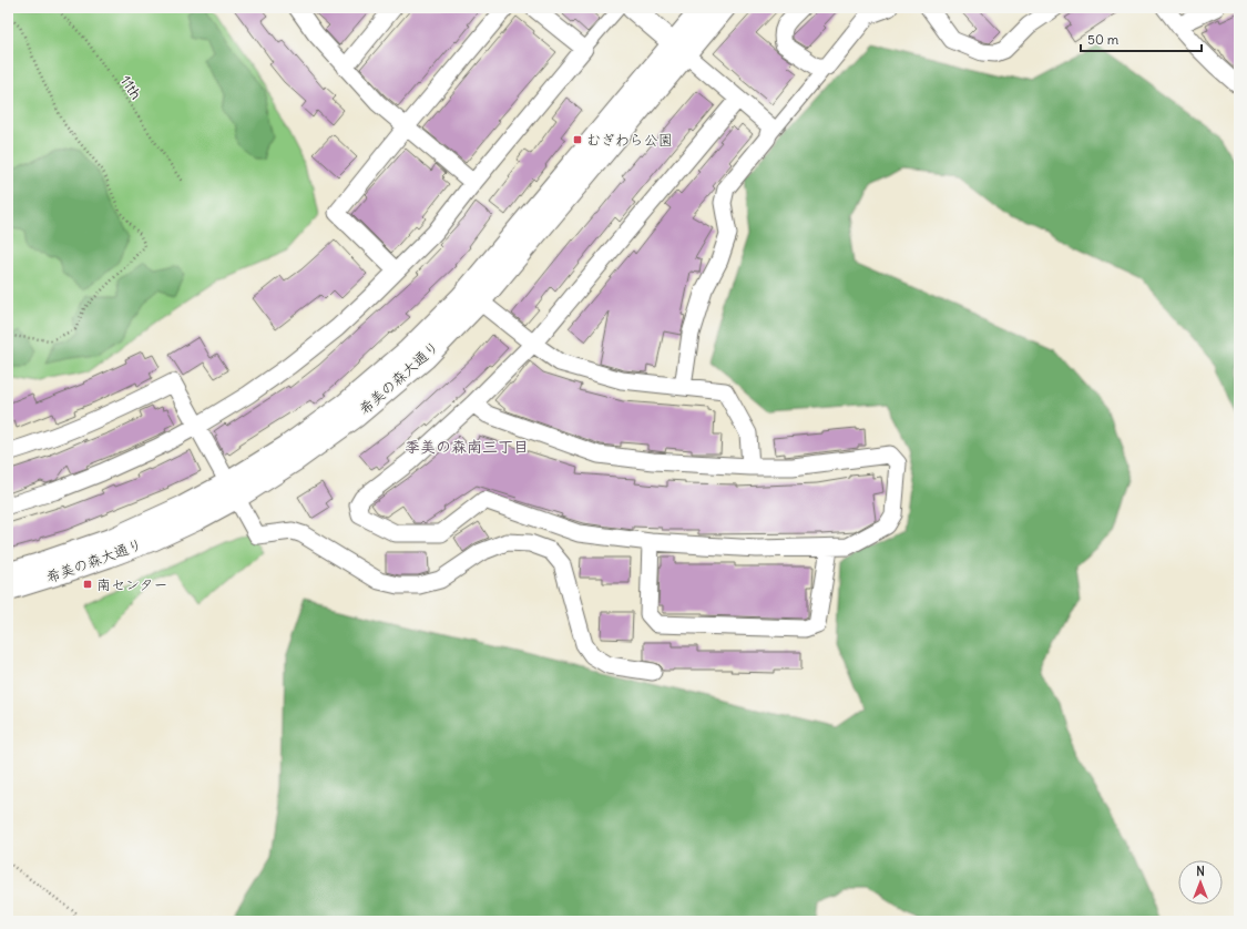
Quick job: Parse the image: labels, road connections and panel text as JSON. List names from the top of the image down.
{
  "streets": {
    "street": ["希美の森大通り"],
    "path": ["11th"]
  },
  "districts": ["季美の森南三丁目"],
  "places": {
    "transit": ["むぎわら公園", "南センター"]
  },
  "scale_bar": "50 m",
  "north": "top"
}
